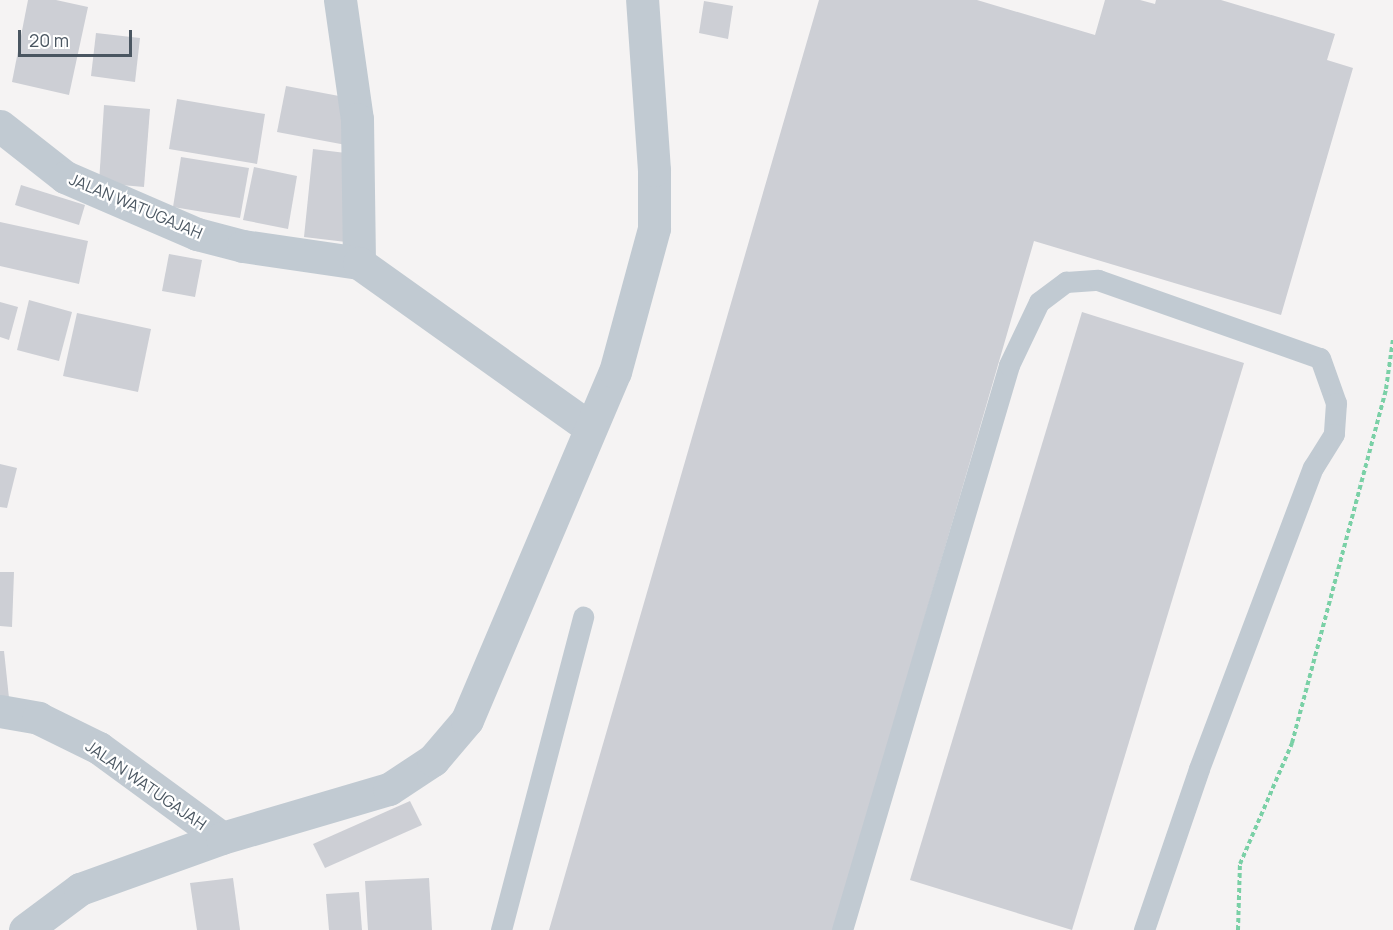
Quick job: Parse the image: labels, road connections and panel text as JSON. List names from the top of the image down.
{
  "streets": {
    "street": ["JALAN WATUGAJAH"]
  },
  "scale_bar": "20 m"
}
